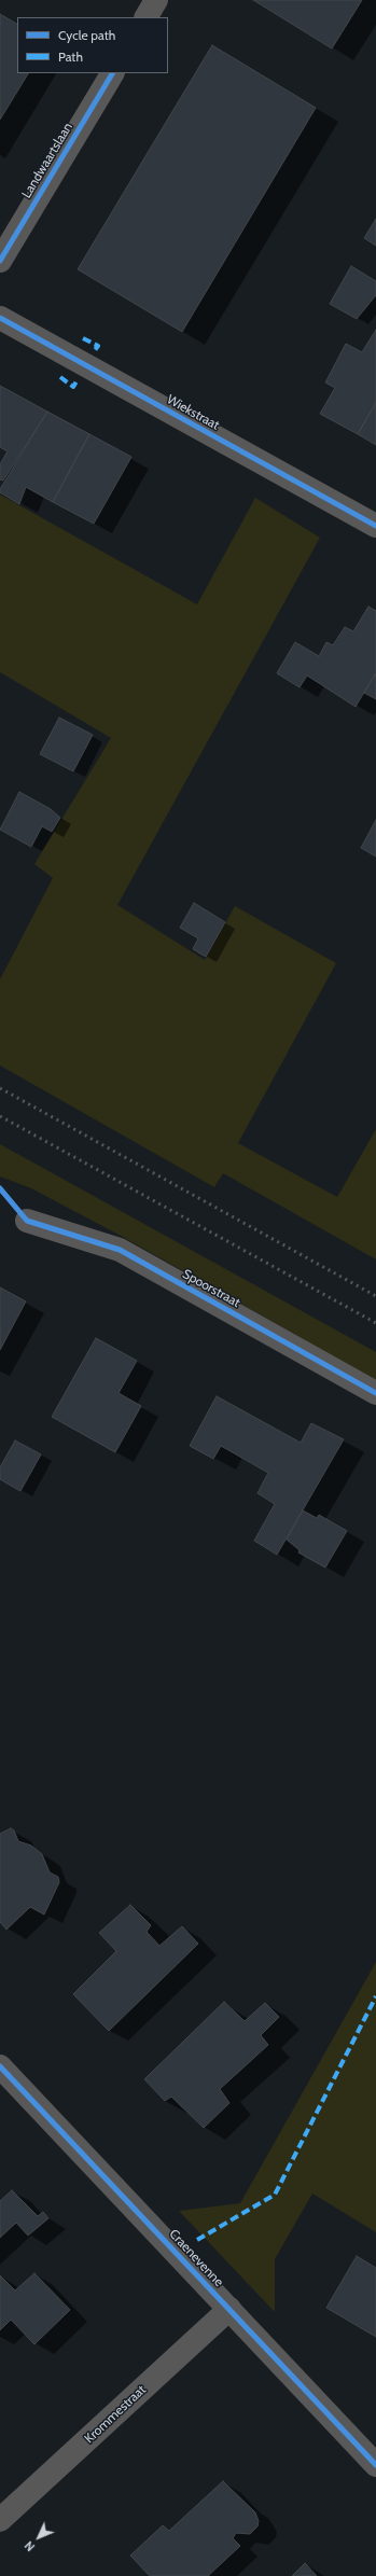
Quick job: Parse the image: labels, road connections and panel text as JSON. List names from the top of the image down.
{
  "streets": {
    "street": [
      "Landwaartslaan",
      "Wiekstraat",
      "Spoorstraat",
      "Craenevenne",
      "Krommestraat"
    ]
  },
  "crossings": [
    ["Craenevenne", "Krommestraat"]
  ],
  "legend": ["Cycle path", "Path"],
  "north": "bottom left"
}
